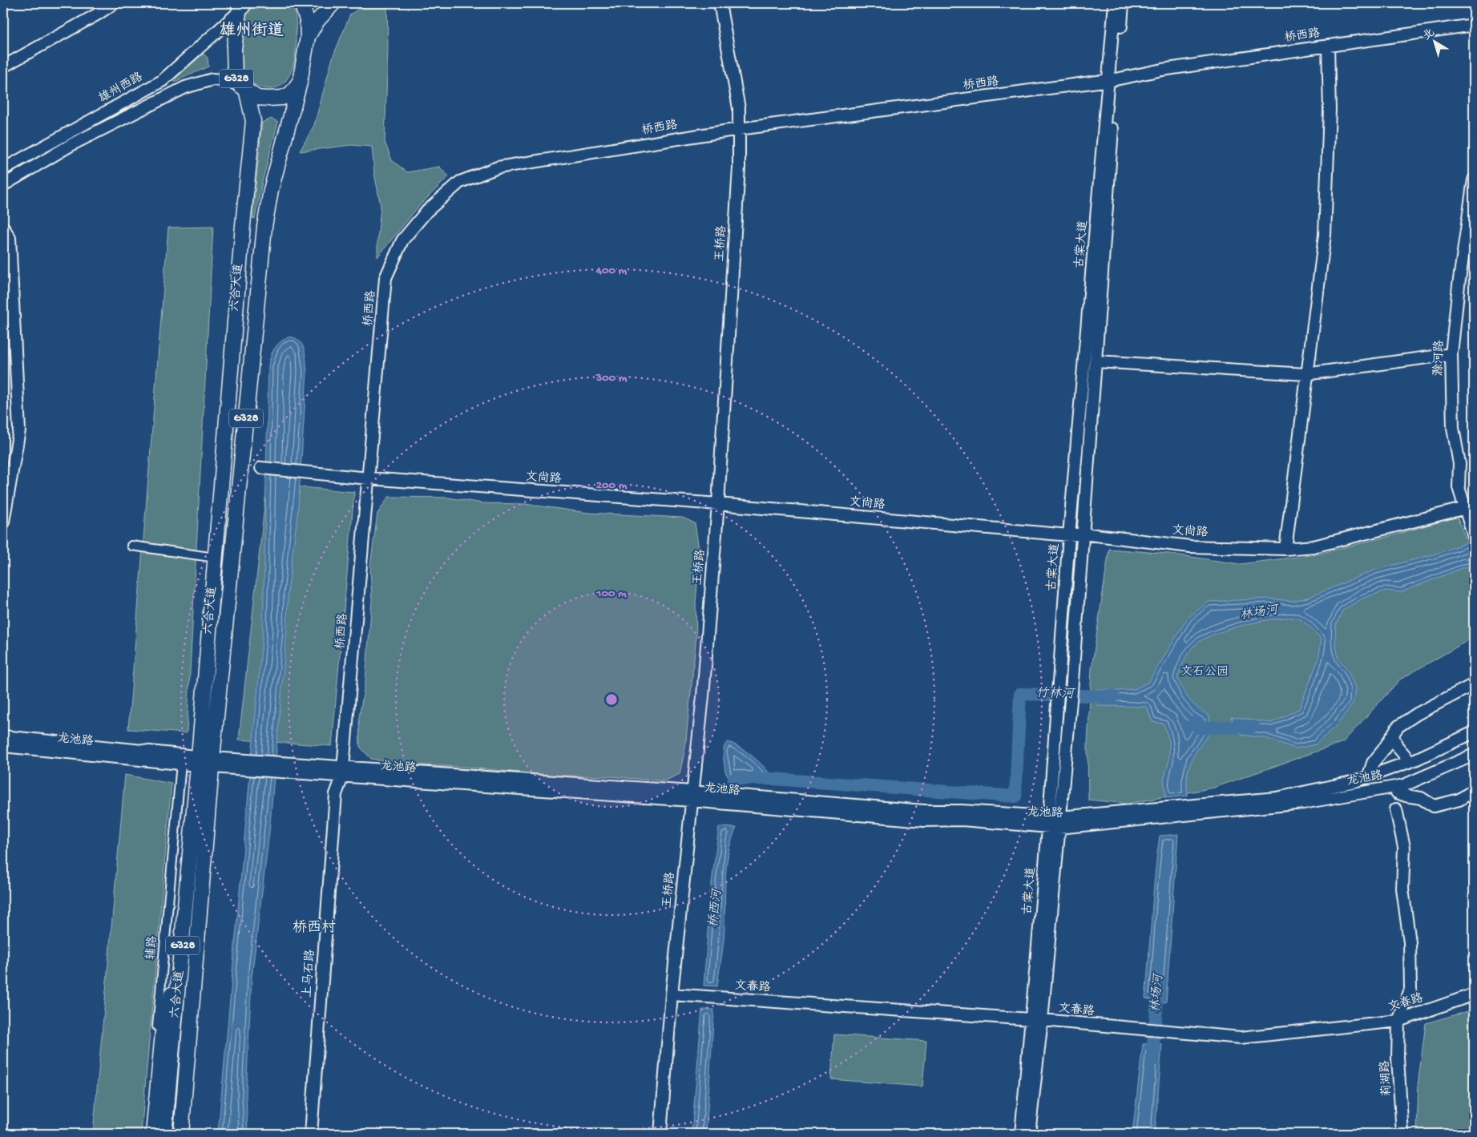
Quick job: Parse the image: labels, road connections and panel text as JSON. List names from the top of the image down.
{
  "streets": {
    "highway": ["G328", "六合大道"],
    "street": [
      "桥西路",
      "雄州西路",
      "王桥路",
      "古棠大道",
      "滁河路",
      "文尚路",
      "龙池路",
      "辅路",
      "上马石路",
      "文春路",
      "莉湖路"
    ]
  },
  "crossings": [
    ["桥西路", "王桥路"],
    ["桥西路", "古棠大道"],
    ["桥西路", "文尚路"],
    ["桥西路", "龙池路"],
    ["桥西路", "上马石路"],
    ["G328", "雄州西路"],
    ["G328", "六合大道"],
    ["王桥路", "文尚路"],
    ["王桥路", "龙池路"],
    ["王桥路", "文春路"],
    ["古棠大道", "文尚路"],
    ["古棠大道", "龙池路"],
    ["古棠大道", "文春路"],
    ["六合大道", "龙池路"],
    ["滁河路", "文尚路"],
    ["龙池路", "辅路"],
    ["龙池路", "上马石路"],
    ["文春路", "莉湖路"]
  ],
  "districts": ["雄州街道", "桥西村"],
  "water": ["林场河", "竹林河", "桥西河"],
  "parks": ["文石公园"],
  "north": "top left",
  "rings": [
    "400 m",
    "300 m",
    "200 m",
    "100 m"
  ]
}
